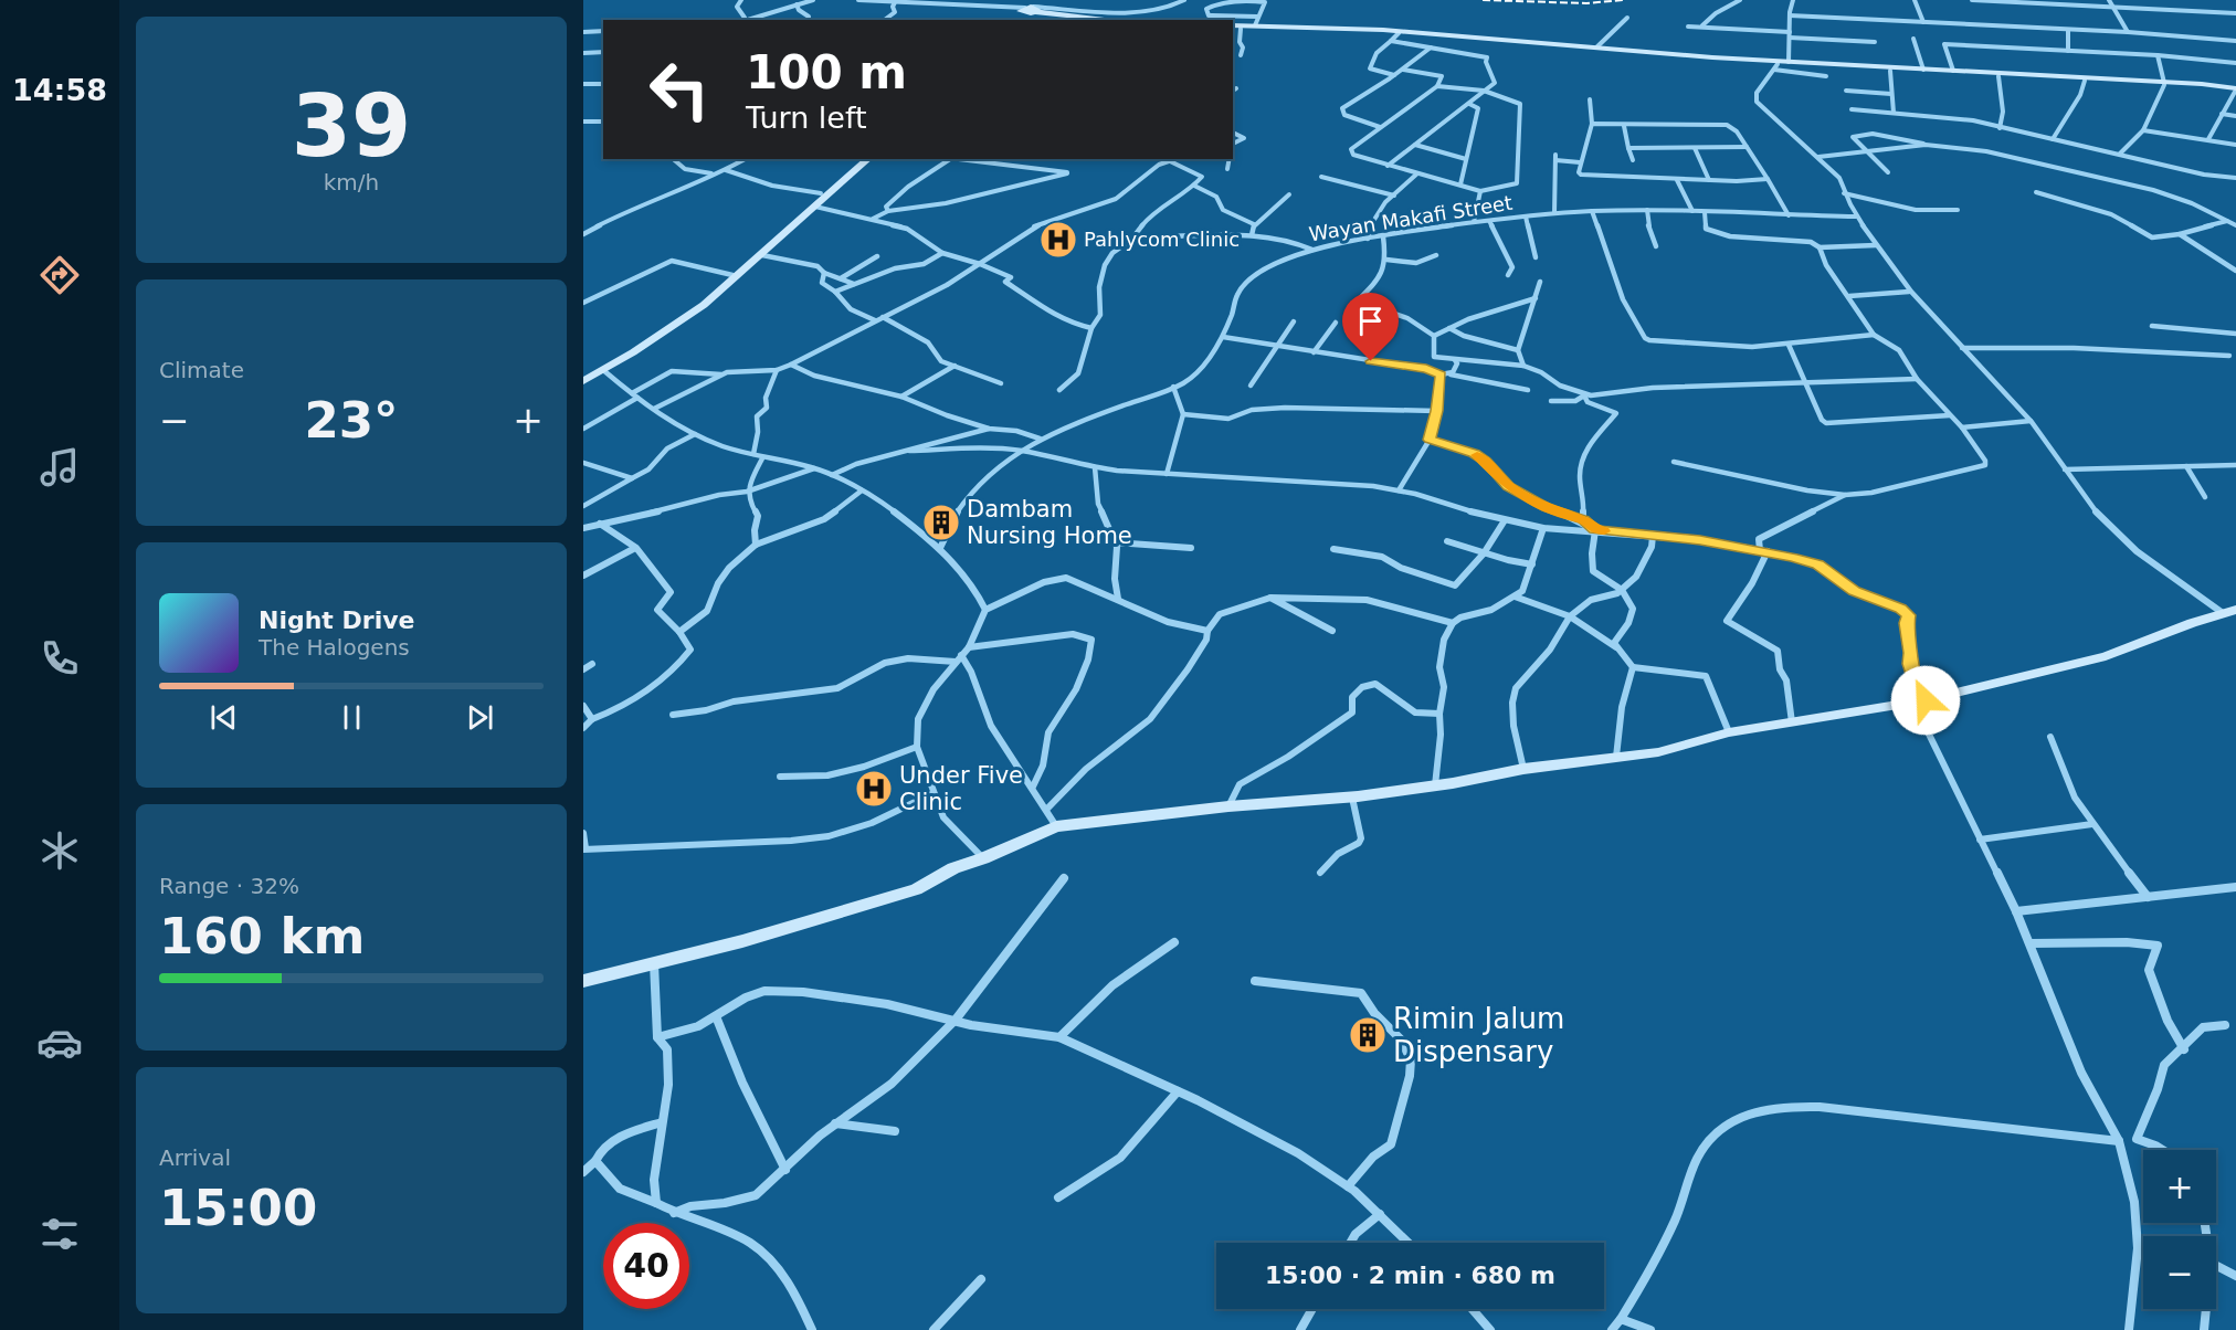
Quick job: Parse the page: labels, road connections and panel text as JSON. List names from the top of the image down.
{
  "streets": {
    "street": ["Wayan Makafi Street"]
  },
  "places": {
    "hospital": ["Pahlycom Clinic", "Under Five Clinic"],
    "building": ["Dambam Nursing Home", "Rimin Jalum Dispensary"]
  },
  "page": {
    "tabs": "14:58",
    "tile": [
      ["39", "km/h"],
      "Climate",
      ["Range · 32%", "160 km"],
      ["Arrival", "15:00"]
    ],
    "turn": ["100 m", "Turn left"],
    "heat": ["−", "23°", "+"],
    "song": ["Night Drive", "The Halogens"],
    "map_buttons": ["+", "−"],
    "limit": "40",
    "trip": "15:00 · 2 min · 680 m"
  }
}
